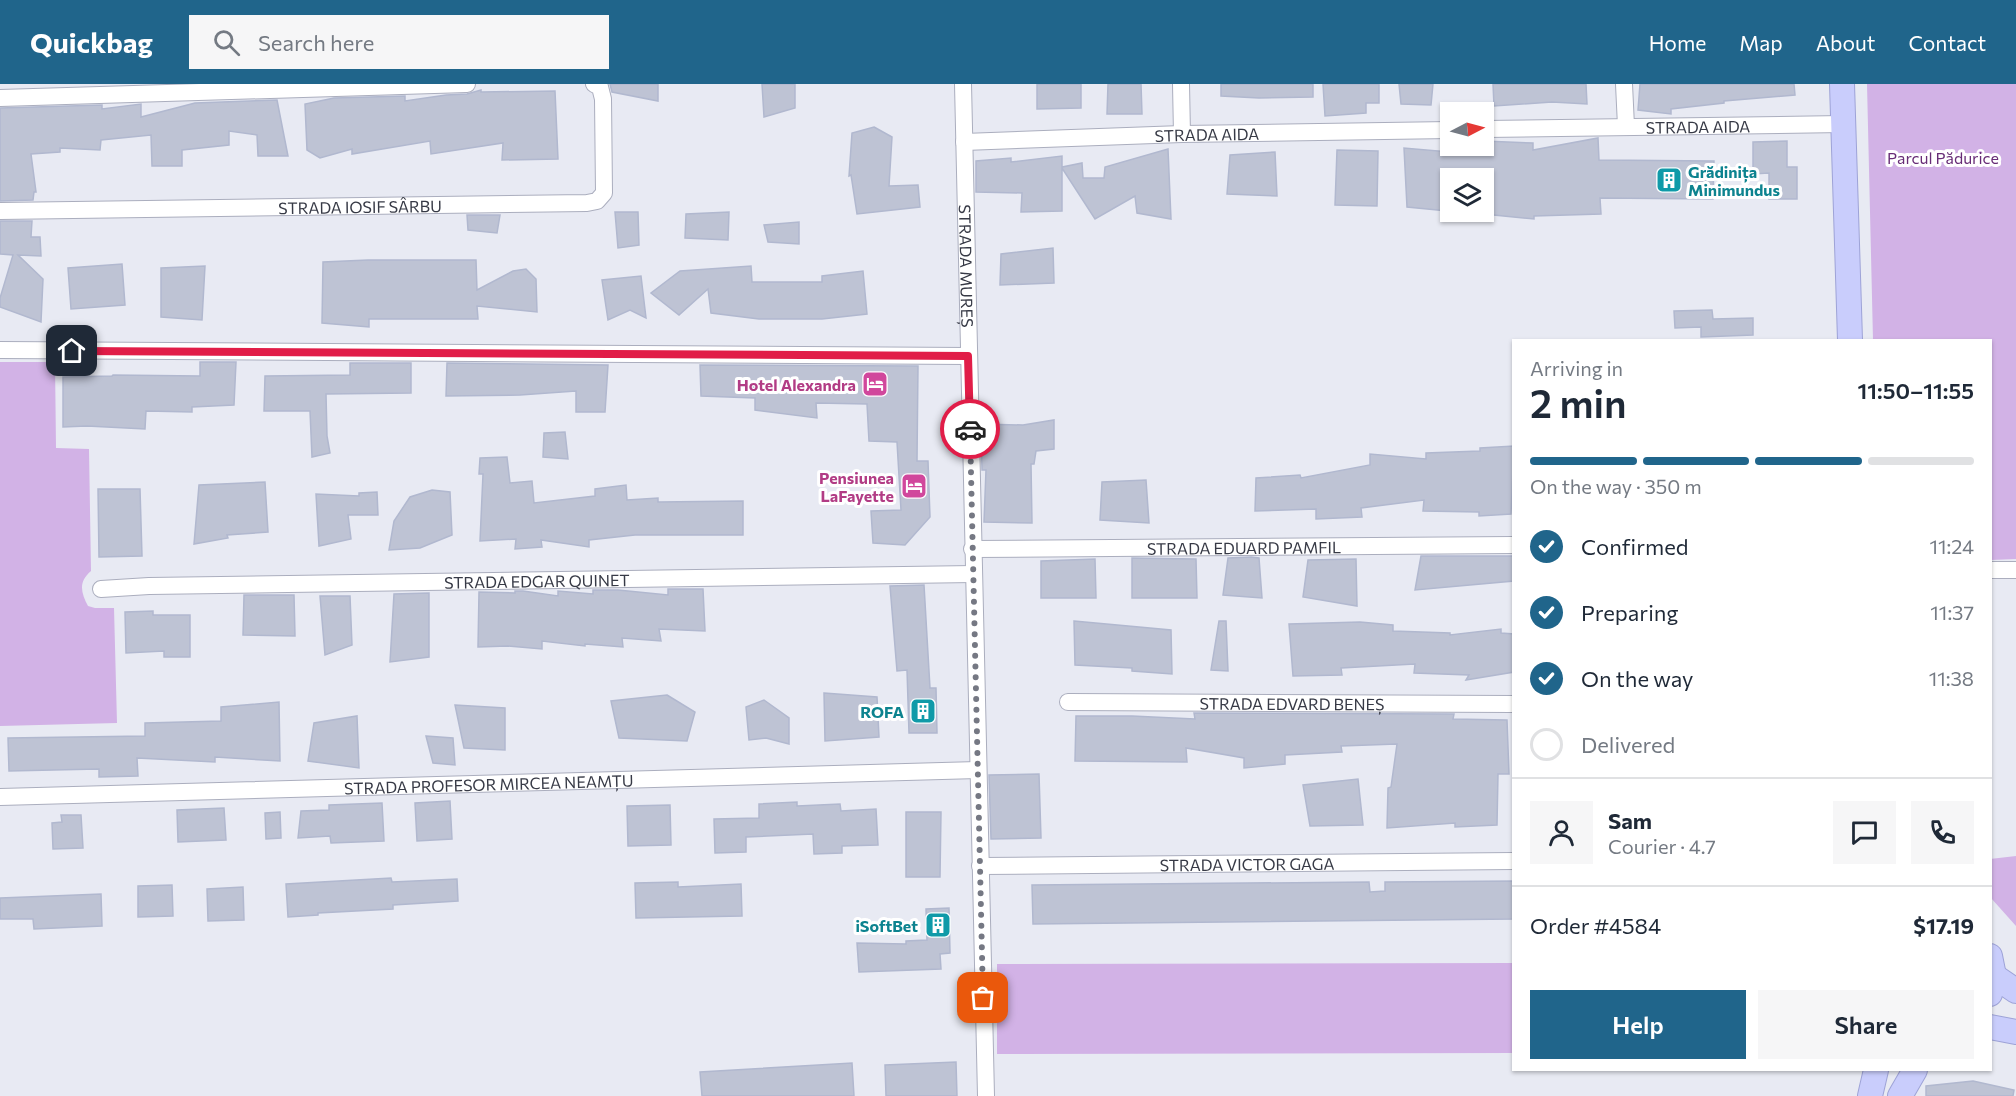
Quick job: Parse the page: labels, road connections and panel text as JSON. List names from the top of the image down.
{
  "streets": {
    "street": [
      "STRADA AIDA",
      "STRADA IOSIF SÂRBU",
      "STRADA MUREȘ",
      "STRADA EDUARD PAMFIL",
      "STRADA EDGAR QUINET",
      "STRADA EDVARD BENEȘ",
      "STRADA PROFESOR MIRCEA NEAMȚU",
      "STRADA VICTOR GAGA"
    ]
  },
  "crossings": [
    ["STRADA AIDA", "STRADA MUREȘ"],
    ["STRADA MUREȘ", "STRADA EDUARD PAMFIL"],
    ["STRADA MUREȘ", "STRADA EDGAR QUINET"],
    ["STRADA MUREȘ", "STRADA PROFESOR MIRCEA NEAMȚU"],
    ["STRADA MUREȘ", "STRADA VICTOR GAGA"]
  ],
  "parks": ["Parcul Pădurice"],
  "places": {
    "building": ["Grădinița Minimundus", "ROFA", "iSoftBet"],
    "hotel": ["Hotel Alexandra", "Pensiunea LaFayette"]
  },
  "north": "right",
  "page": {
    "header": "Quickbag",
    "search": "Search here",
    "nav": [
      "Home",
      "Map",
      "About",
      "Contact"
    ],
    "heading": ["2 min", "Arriving in", "11:50–11:55"],
    "panel": [
      "Sam",
      "Courier · 4.7",
      "Order #4584",
      "$17.19"
    ],
    "bar": "On the way · 350 m",
    "list": [
      ["Confirmed", "11:24"],
      ["Preparing", "11:37"],
      ["On the way", "11:38"],
      "Delivered"
    ],
    "buttons": ["Help", "Share"]
  }
}
